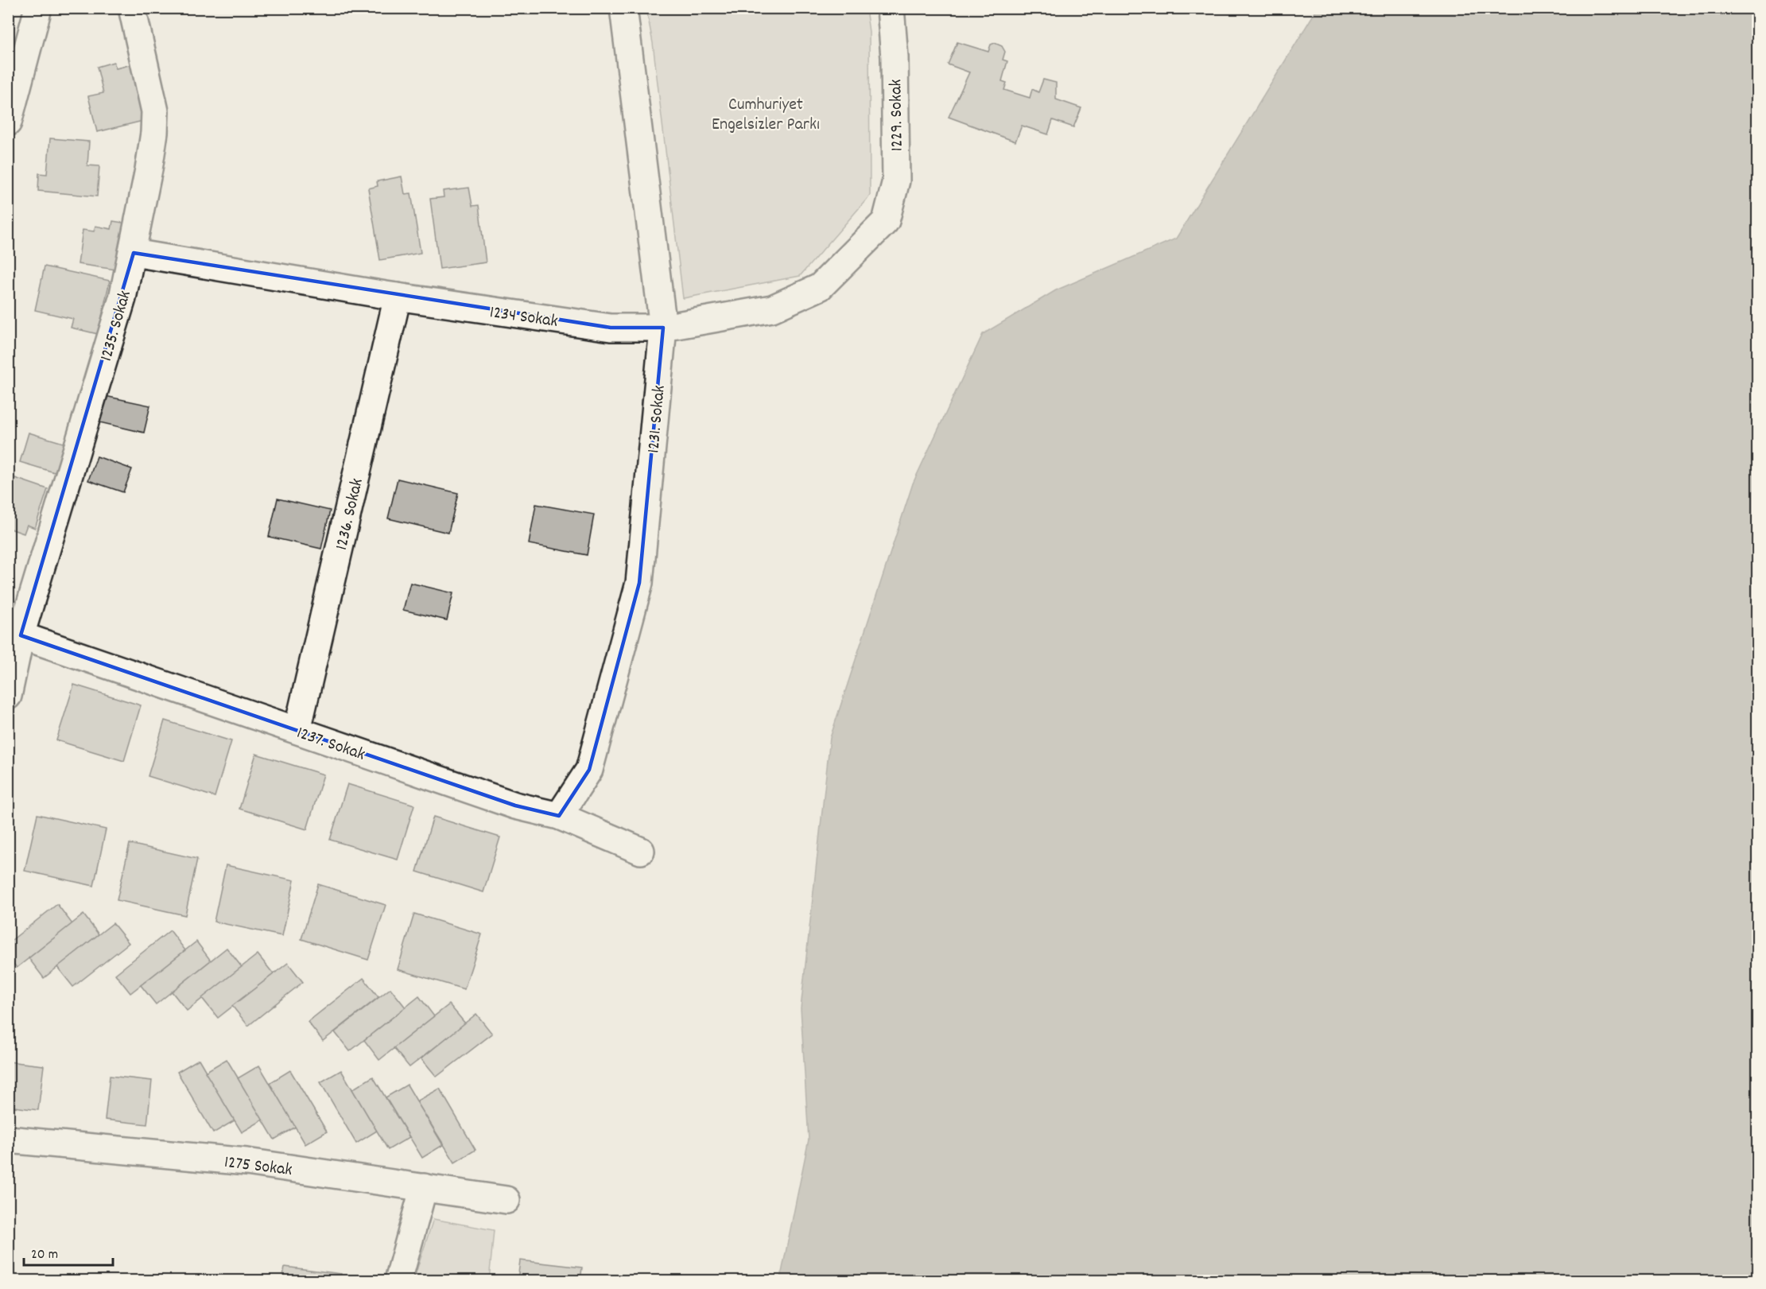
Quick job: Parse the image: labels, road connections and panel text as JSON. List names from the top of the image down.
{
  "streets": {
    "street": [
      "1229. Sokak",
      "1234 Sokak",
      "1235. Sokak",
      "1231. Sokak",
      "1236. Sokak",
      "1237. Sokak",
      "1275 Sokak"
    ]
  },
  "crossings": [
    ["1229. Sokak", "1234 Sokak"],
    ["1234 Sokak", "1235. Sokak"],
    ["1234 Sokak", "1231. Sokak"],
    ["1234 Sokak", "1236. Sokak"],
    ["1235. Sokak", "1237. Sokak"],
    ["1231. Sokak", "1237. Sokak"],
    ["1236. Sokak", "1237. Sokak"]
  ],
  "parks": ["Cumhuriyet Engelsizler Parkı"],
  "scale_bar": "20 m"
}
